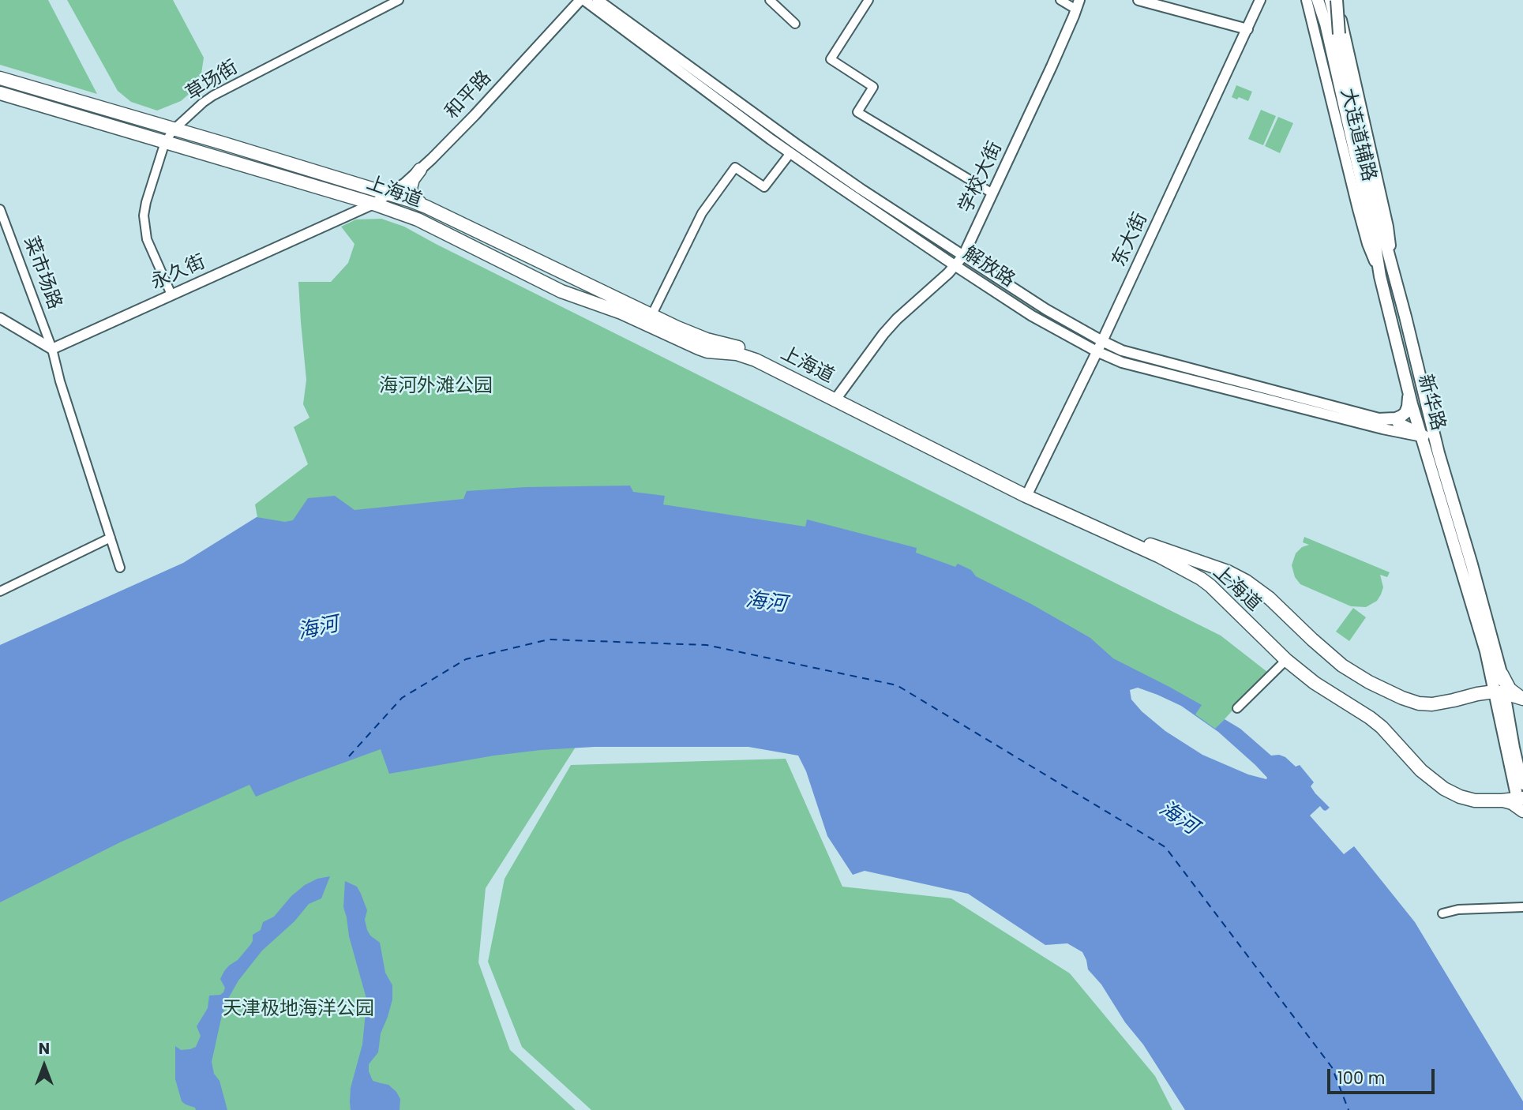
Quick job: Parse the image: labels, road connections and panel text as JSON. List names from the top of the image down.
{
  "streets": {
    "main road": ["上海道", "新华路"],
    "street": [
      "草场街",
      "和平路",
      "大连道辅路",
      "学校大街",
      "东大街",
      "解放路",
      "菜市场路",
      "永久街"
    ]
  },
  "crossings": [
    ["草场街", "上海道"],
    ["草场街", "永久街"],
    ["和平路", "上海道"],
    ["和平路", "解放路"],
    ["和平路", "永久街"],
    ["大连道辅路", "新华路"],
    ["学校大街", "上海道"],
    ["学校大街", "解放路"],
    ["上海道", "东大街"],
    ["上海道", "永久街"],
    ["上海道", "新华路"],
    ["东大街", "解放路"],
    ["菜市场路", "永久街"]
  ],
  "water": ["海河"],
  "parks": ["海河外滩公园", "天津极地海洋公园"],
  "scale_bar": "100 m",
  "north": "top"
}
